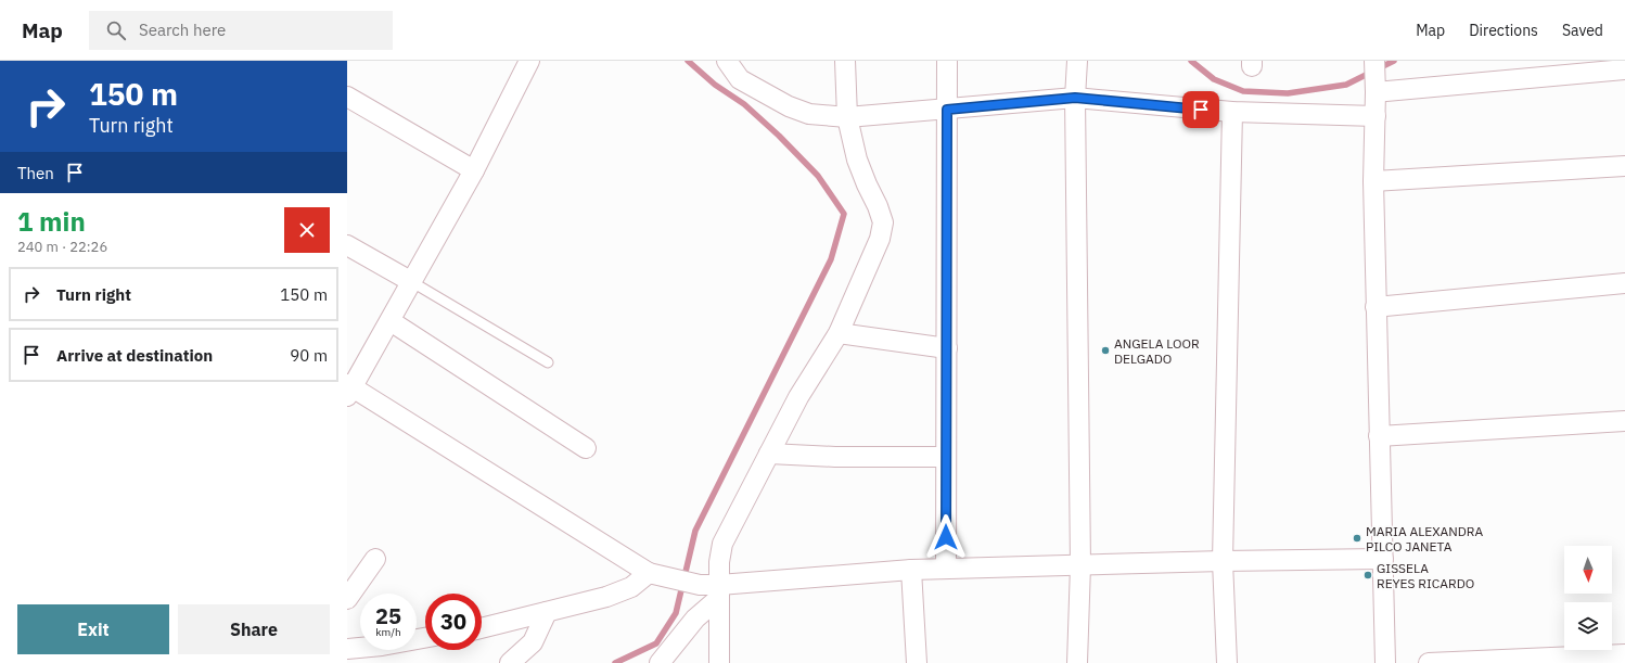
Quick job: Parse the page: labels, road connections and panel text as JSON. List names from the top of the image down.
{
  "places": ["ANGELA LOOR DELGADO", "MARIA ALEXANDRA PILCO JANETA", "GISSELA REYES RICARDO"],
  "north": "bottom",
  "page": {
    "header": "Map",
    "search": "Search here",
    "nav": ["Map", "Directions", "Saved"],
    "turn": ["150 m", "Turn right"],
    "then": "Then",
    "heading": ["1 min", "240 m · 22:26"],
    "list": [
      {
        "name": "Turn right",
        "value": "150 m"
      },
      {
        "name": "Arrive at destination",
        "value": "90 m"
      }
    ],
    "speed": "25 km/h",
    "limit": "30",
    "buttons": ["Exit", "Share"]
  }
}
